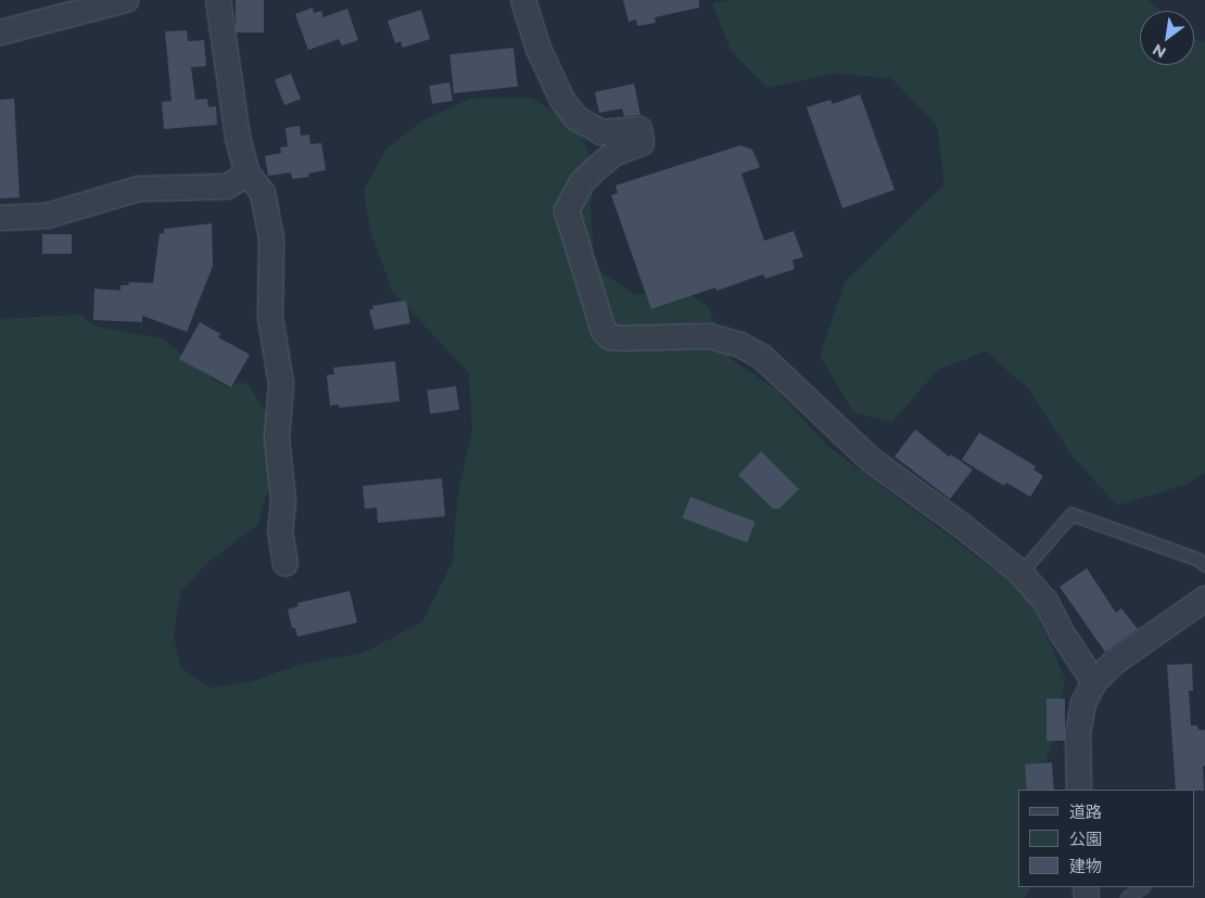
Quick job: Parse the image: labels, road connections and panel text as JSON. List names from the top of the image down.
{
  "legend": ["道路", "公園", "建物"],
  "north": "bottom left"
}
